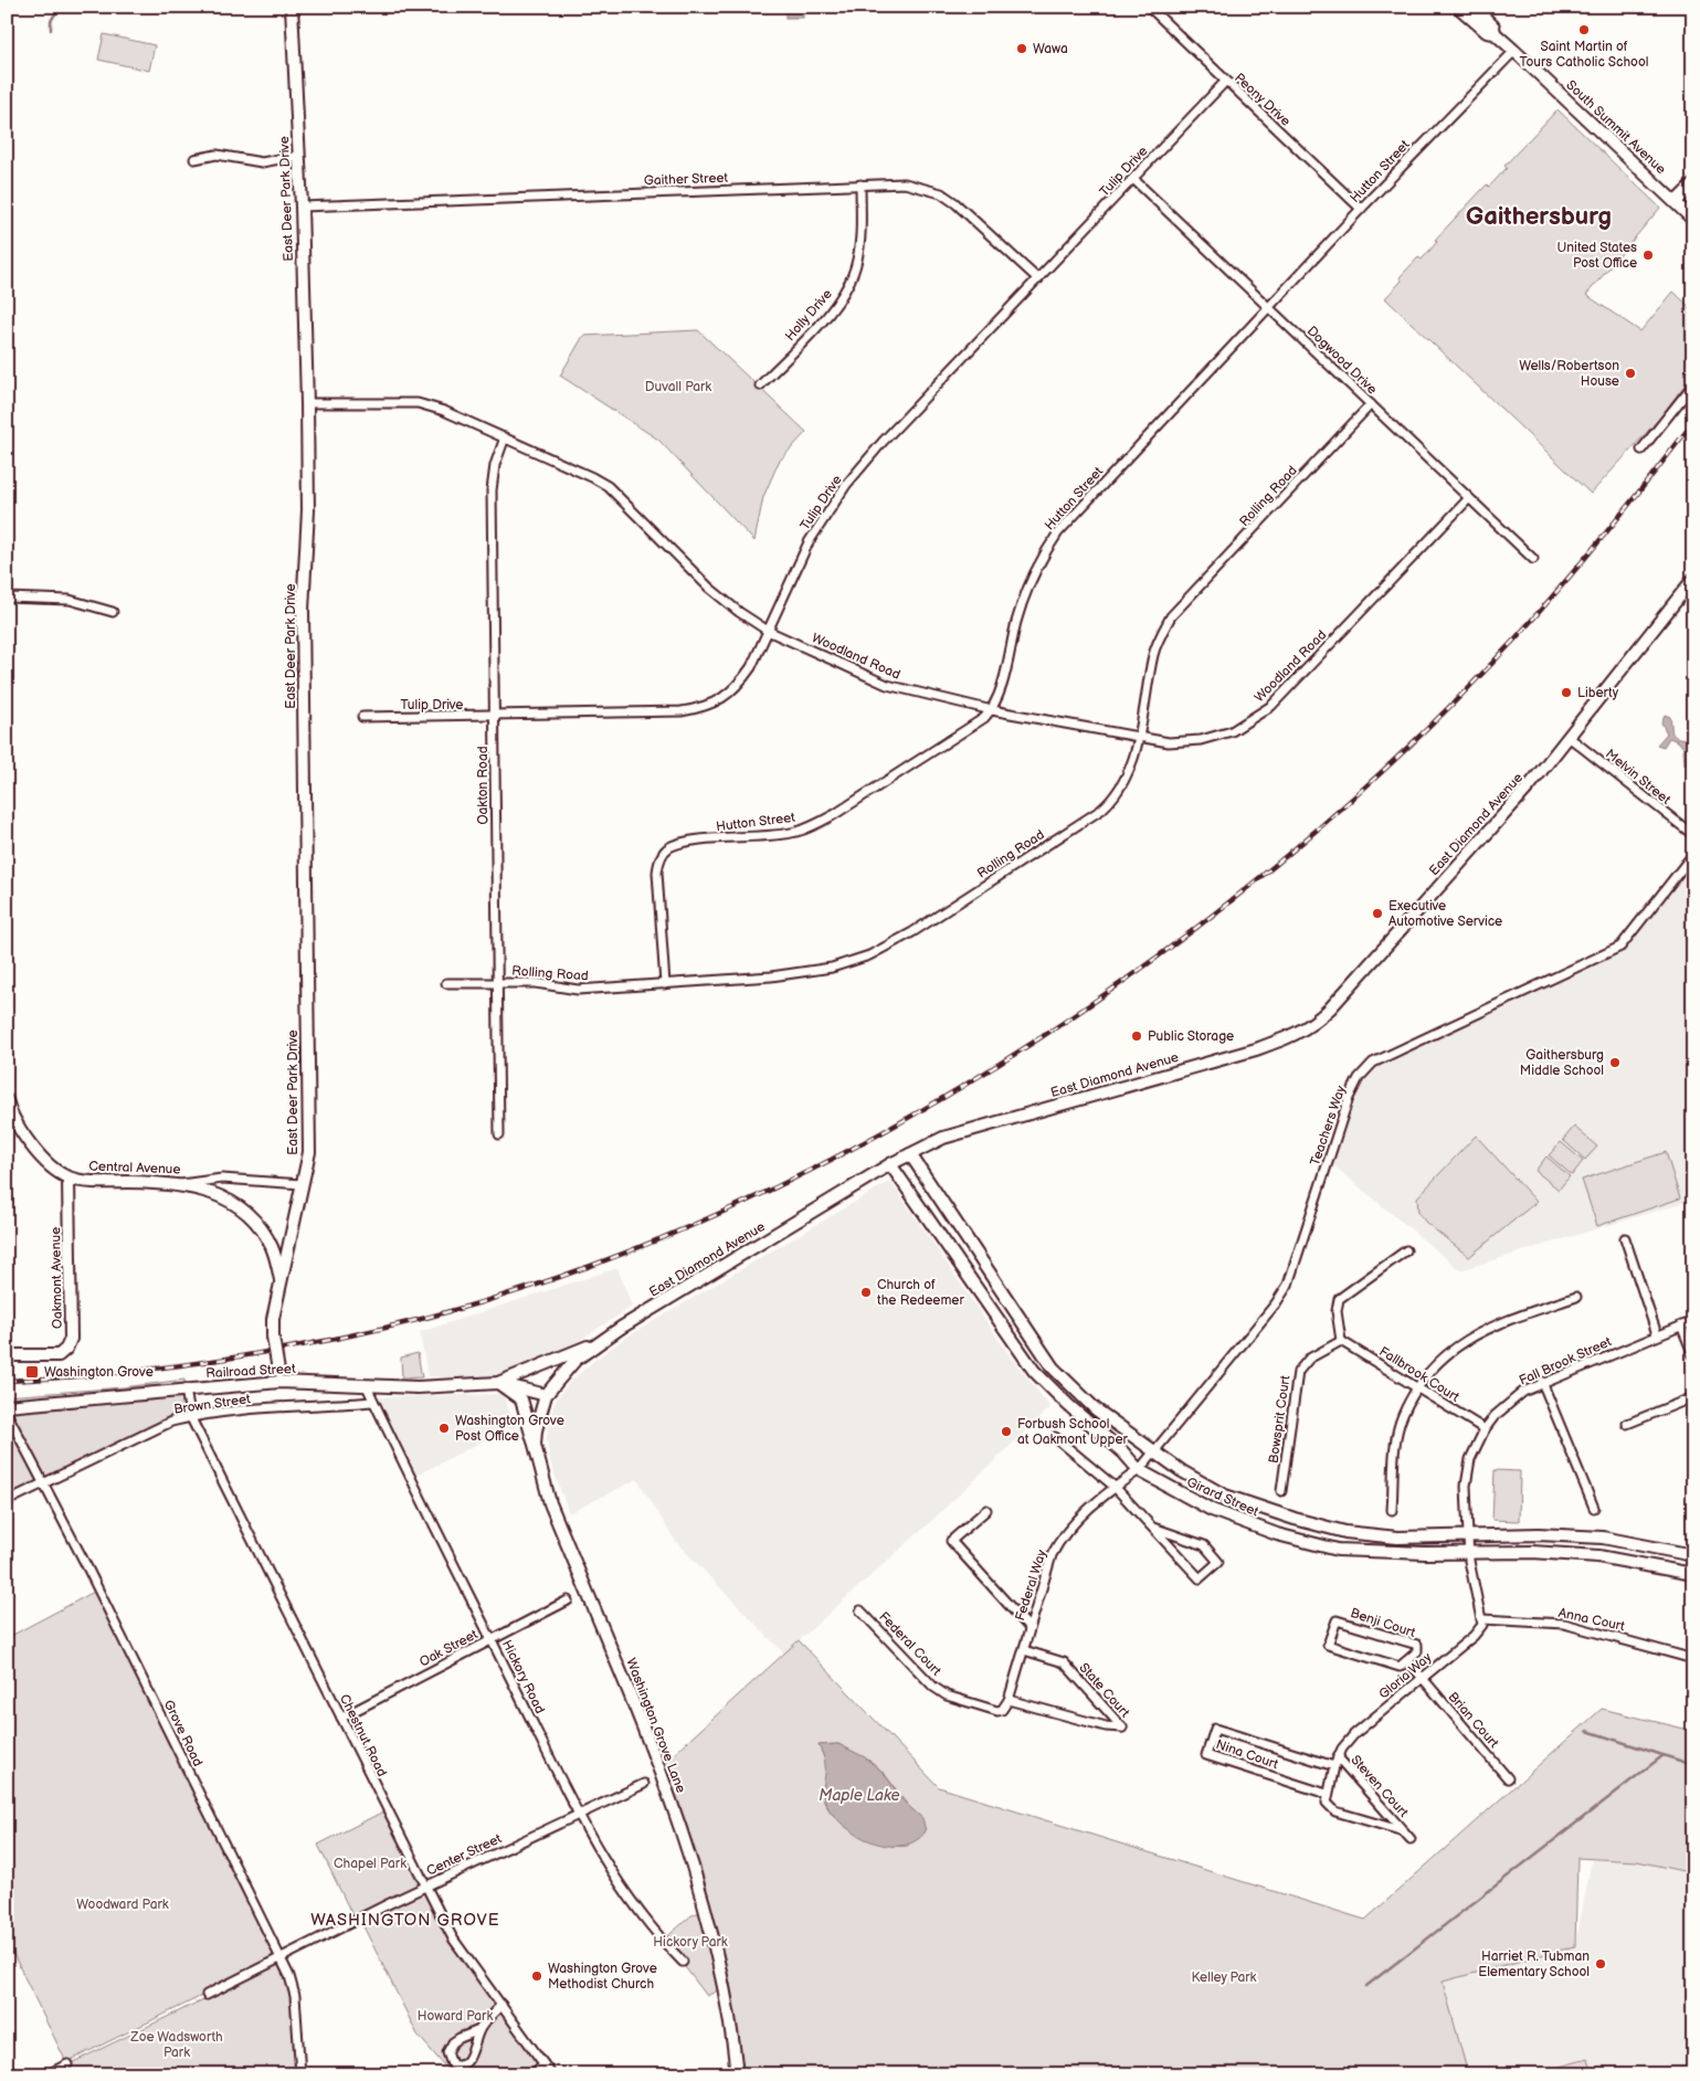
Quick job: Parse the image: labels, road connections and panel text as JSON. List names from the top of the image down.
{
  "streets": {
    "street": [
      "Peony Drive",
      "South Summit Avenue",
      "Tulip Drive",
      "Hutton Street",
      "Gaither Street",
      "East Deer Park Drive",
      "Holly Drive",
      "Dogwood Drive",
      "Rolling Road",
      "Woodland Road",
      "Melvin Street",
      "Oakton Road",
      "East Diamond Avenue",
      "Teachers Way",
      "Central Avenue",
      "Oakmont Avenue",
      "Fall Brook Street",
      "Railroad Street",
      "Fallbrook Court",
      "Brown Street",
      "Bowsprit Court",
      "Girard Street",
      "Federal Way",
      "Anna Court",
      "Benji Court",
      "Federal Court",
      "Oak Street",
      "Gloria Way",
      "Hickory Road",
      "State Court",
      "Brian Court",
      "Washington Grove Lane",
      "Grove Road",
      "Chestnut Road",
      "Nina Court",
      "Steven Court",
      "Center Street"
    ]
  },
  "crossings": [
    ["Peony Drive", "Tulip Drive"],
    ["Peony Drive", "Hutton Street"],
    ["South Summit Avenue", "Hutton Street"],
    ["Tulip Drive", "Gaither Street"],
    ["Tulip Drive", "Dogwood Drive"],
    ["Tulip Drive", "Woodland Road"],
    ["Tulip Drive", "Oakton Road"],
    ["Hutton Street", "Dogwood Drive"],
    ["Hutton Street", "Rolling Road"],
    ["Hutton Street", "Woodland Road"],
    ["Gaither Street", "East Deer Park Drive"],
    ["Gaither Street", "Holly Drive"],
    ["East Deer Park Drive", "Woodland Road"],
    ["East Deer Park Drive", "Central Avenue"],
    ["East Deer Park Drive", "Railroad Street"],
    ["Dogwood Drive", "Rolling Road"],
    ["Dogwood Drive", "Woodland Road"],
    ["Rolling Road", "Woodland Road"],
    ["Rolling Road", "Oakton Road"],
    ["Woodland Road", "Oakton Road"],
    ["Melvin Street", "East Diamond Avenue"],
    ["East Diamond Avenue", "Railroad Street"],
    ["East Diamond Avenue", "Girard Street"],
    ["East Diamond Avenue", "Washington Grove Lane"],
    ["Teachers Way", "Girard Street"],
    ["Teachers Way", "Federal Way"],
    ["Central Avenue", "Oakmont Avenue"],
    ["Fall Brook Street", "Fallbrook Court"],
    ["Fall Brook Street", "Girard Street"],
    ["Railroad Street", "Hickory Road"],
    ["Railroad Street", "Washington Grove Lane"],
    ["Railroad Street", "Chestnut Road"],
    ["Fallbrook Court", "Bowsprit Court"],
    ["Brown Street", "Hickory Road"],
    ["Brown Street", "Grove Road"],
    ["Brown Street", "Chestnut Road"],
    ["Girard Street", "Federal Way"],
    ["Federal Way", "Federal Court"],
    ["Federal Way", "State Court"],
    ["Anna Court", "Gloria Way"],
    ["Benji Court", "Gloria Way"],
    ["Benji Court", "Brian Court"],
    ["Federal Court", "State Court"],
    ["Oak Street", "Hickory Road"],
    ["Oak Street", "Chestnut Road"],
    ["Gloria Way", "Brian Court"],
    ["Gloria Way", "Nina Court"],
    ["Gloria Way", "Steven Court"],
    ["Hickory Road", "Center Street"],
    ["Grove Road", "Center Street"],
    ["Chestnut Road", "Center Street"],
    ["Nina Court", "Steven Court"]
  ],
  "districts": ["Gaithersburg", "WASHINGTON GROVE"],
  "water": ["Maple Lake"],
  "parks": [
    "Duvall Park",
    "Chapel Park",
    "Woodward Park",
    "Hickory Park",
    "Kelley Park",
    "Howard Park",
    "Zoe Wadsworth Park"
  ],
  "places": {
    "other": [
      "Saint Martin of Tours Catholic School",
      "Wawa",
      "United States Post Office",
      "Wells/Robertson House",
      "Liberty",
      "Executive Automotive Service",
      "Public Storage",
      "Gaithersburg Middle School",
      "Church of the Redeemer",
      "Washington Grove Post Office",
      "Forbush School at Oakmont Upper",
      "Harriet R. Tubman Elementary School",
      "Washington Grove Methodist Church"
    ],
    "transit": ["Washington Grove"]
  }
}
